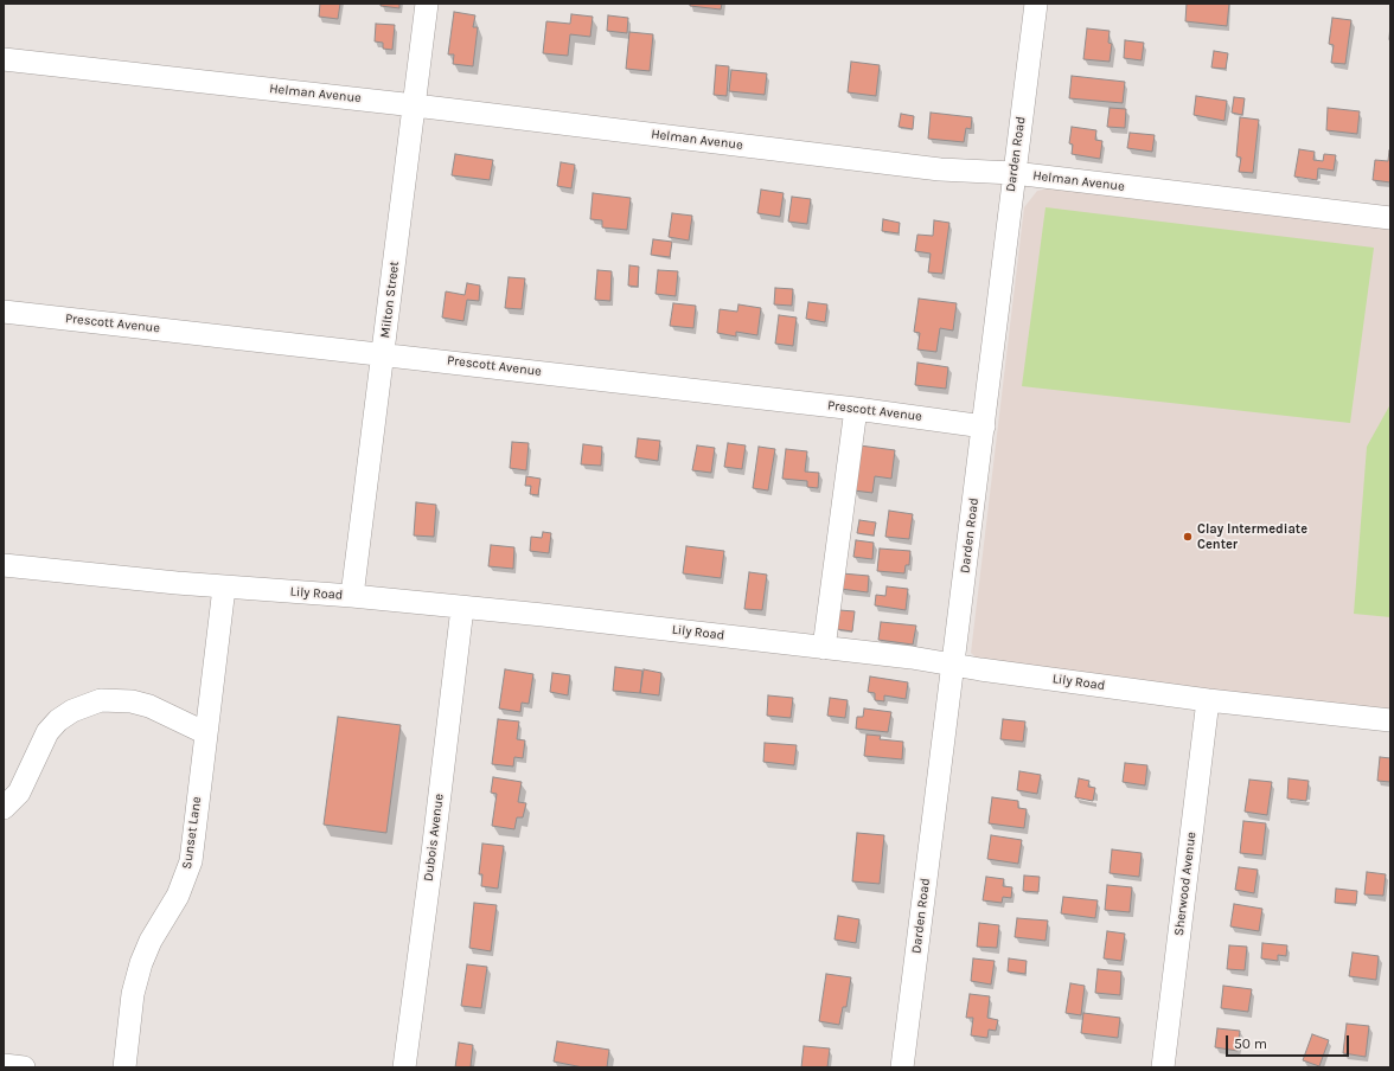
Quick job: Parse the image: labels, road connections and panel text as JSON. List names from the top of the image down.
{
  "streets": {
    "street": [
      "Helman Avenue",
      "Darden Road",
      "Milton Street",
      "Prescott Avenue",
      "Lily Road",
      "Sunset Lane",
      "Dubois Avenue",
      "Sherwood Avenue"
    ]
  },
  "crossings": [
    ["Helman Avenue", "Darden Road"],
    ["Helman Avenue", "Milton Street"],
    ["Darden Road", "Prescott Avenue"],
    ["Darden Road", "Lily Road"],
    ["Milton Street", "Prescott Avenue"],
    ["Milton Street", "Lily Road"],
    ["Lily Road", "Sunset Lane"],
    ["Lily Road", "Dubois Avenue"],
    ["Lily Road", "Sherwood Avenue"]
  ],
  "places": ["Clay Intermediate Center"],
  "scale_bar": "50 m"
}
